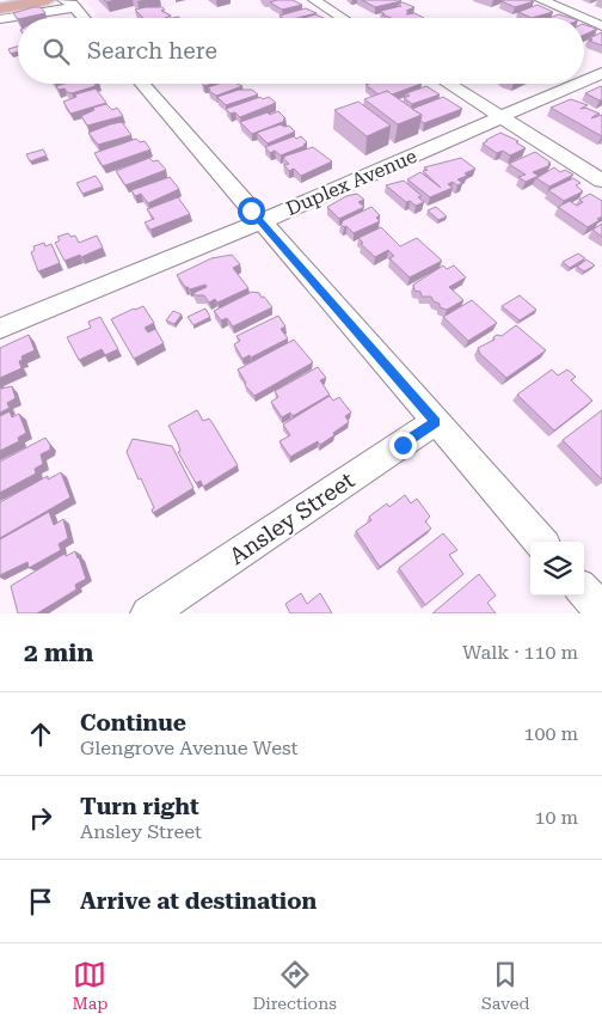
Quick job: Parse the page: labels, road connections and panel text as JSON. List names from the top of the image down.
{
  "streets": {
    "street": ["Duplex Avenue", "Ansley Street"]
  },
  "page": {
    "search": "Search here",
    "heading": ["2 min", "Walk · 110 m"],
    "list": [
      ["Continue", "Glengrove Avenue West", "100 m"],
      ["Turn right", "Ansley Street", "10 m"],
      "Arrive at destination"
    ],
    "nav": ["Map", "Directions", "Saved"]
  }
}
